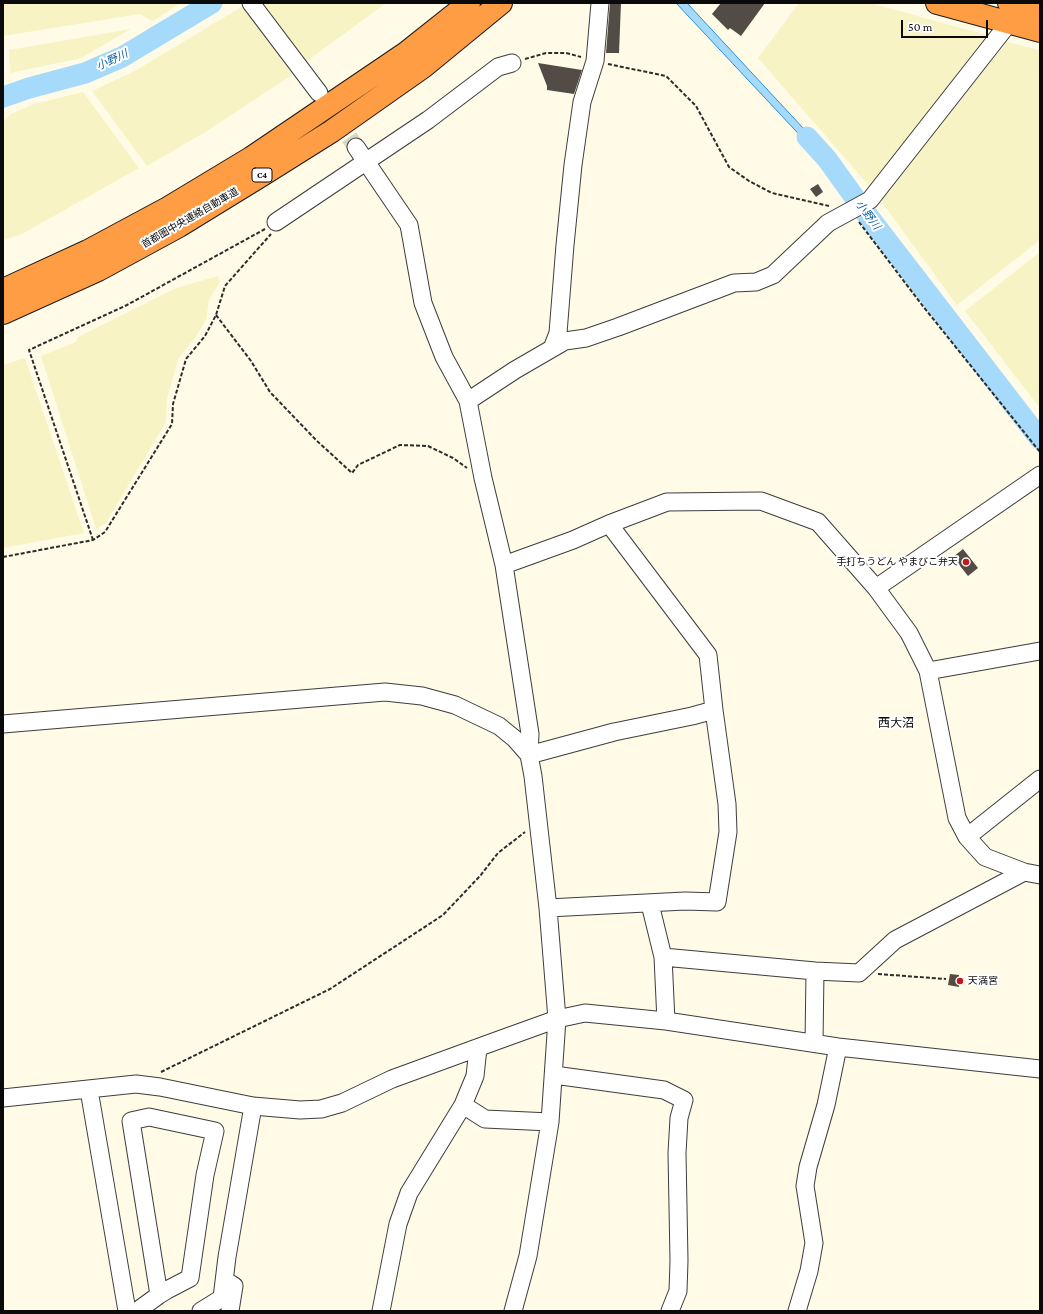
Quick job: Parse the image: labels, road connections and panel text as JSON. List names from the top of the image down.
{
  "streets": {
    "highway": ["C4", "首都圏中央連絡自動車道"]
  },
  "districts": ["西大沼"],
  "water": ["小野川"],
  "places": ["手打ちうどん やまびこ弁天", "天満宮"],
  "scale_bar": "50 m"
}
